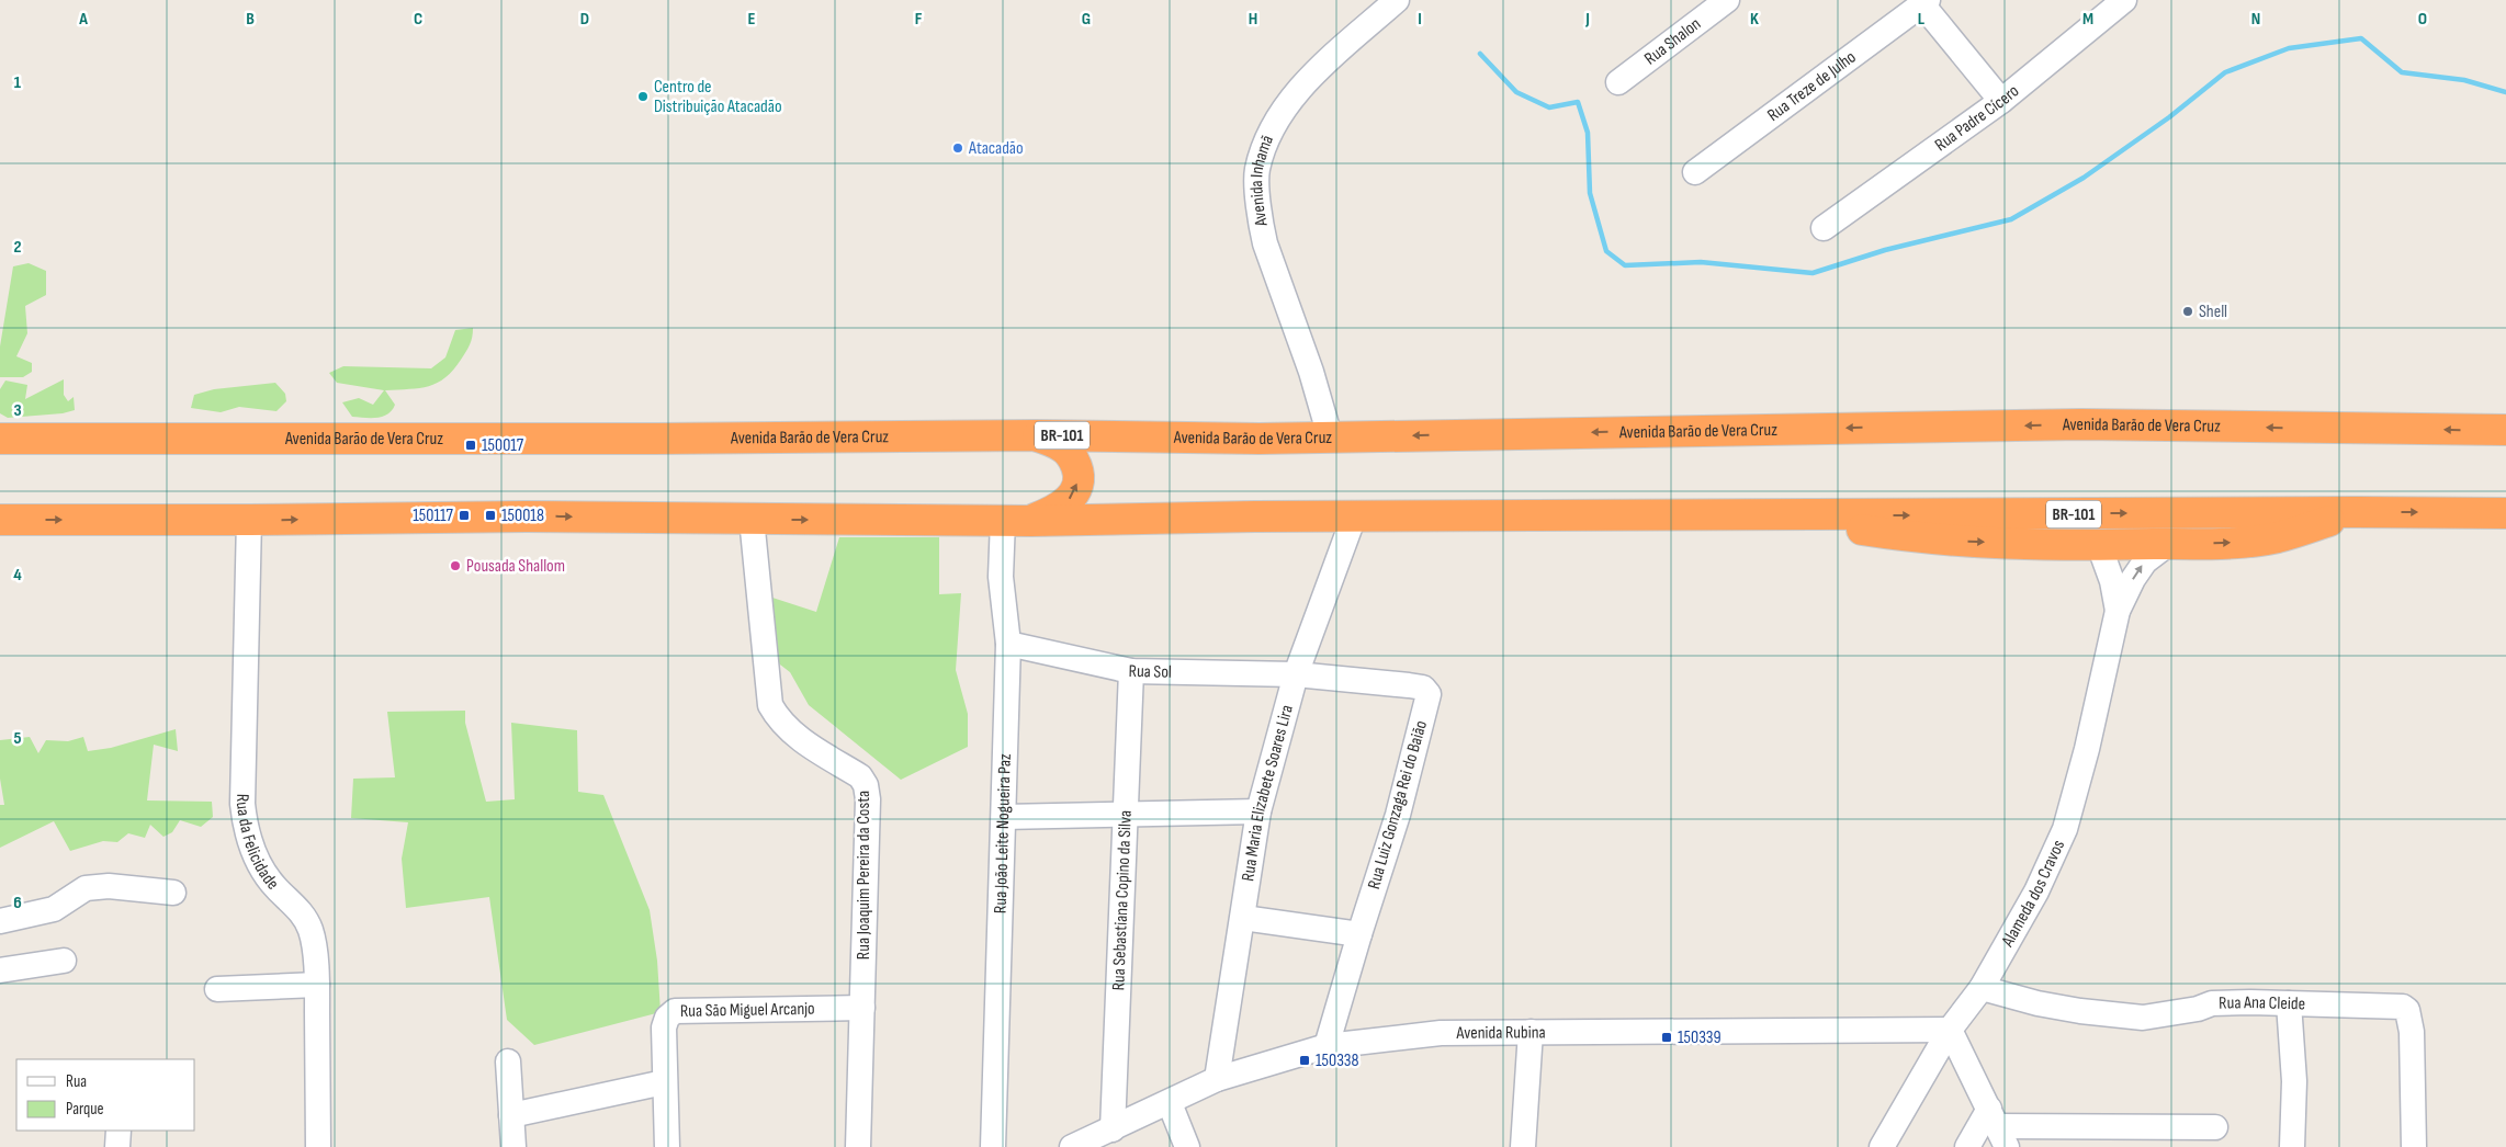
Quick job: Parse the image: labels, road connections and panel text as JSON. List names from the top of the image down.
{
  "streets": {
    "highway": ["Avenida Barão de Vera Cruz", "BR-101"],
    "street": [
      "Rua Shalon",
      "Rua Treze de Julho",
      "Rua Padre Cícero",
      "Avenida Inhamã",
      "Rua Sol",
      "Rua Maria Elizabete Soares Lira",
      "Rua Luiz Gonzaga Rei do Baião",
      "Rua João Leite Nogueira Paz",
      "Rua da Felicidade",
      "Rua Joaquim Pereira da Costa",
      "Alameda dos Cravos",
      "Rua Sebastiana Copino da Silva",
      "Rua Ana Cleide",
      "Rua São Miguel Arcanjo",
      "Avenida Rubina"
    ]
  },
  "crossings": [
    ["Avenida Inhamã", "Avenida Barão de Vera Cruz"],
    ["BR-101", "Rua Maria Elizabete Soares Lira"],
    ["BR-101", "Rua João Leite Nogueira Paz"],
    ["BR-101", "Rua da Felicidade"],
    ["BR-101", "Rua Joaquim Pereira da Costa"],
    ["Rua Sol", "Rua Maria Elizabete Soares Lira"],
    ["Rua Sol", "Rua Luiz Gonzaga Rei do Baião"],
    ["Rua Sol", "Rua João Leite Nogueira Paz"],
    ["Rua Sol", "Rua Sebastiana Copino da Silva"],
    ["Rua Maria Elizabete Soares Lira", "Rua Luiz Gonzaga Rei do Baião"],
    ["Rua Maria Elizabete Soares Lira", "Avenida Rubina"],
    ["Rua Luiz Gonzaga Rei do Baião", "Avenida Rubina"],
    ["Rua Joaquim Pereira da Costa", "Rua São Miguel Arcanjo"],
    ["Alameda dos Cravos", "Rua Ana Cleide"],
    ["Alameda dos Cravos", "Avenida Rubina"],
    ["Rua Sebastiana Copino da Silva", "Avenida Rubina"]
  ],
  "places": {
    "other": [
      "Centro de Distribuição Atacadão",
      "Atacadão",
      "Shell",
      "Pousada Shallom"
    ],
    "transit": [
      "150017",
      "150117",
      "150018",
      "150339",
      "150338"
    ]
  },
  "legend": ["Rua", "Parque"],
  "grid": {
    "columns": [
      "A",
      "B",
      "C",
      "D",
      "E",
      "F",
      "G",
      "H",
      "I",
      "J",
      "K",
      "L",
      "M",
      "N",
      "O"
    ],
    "rows": [
      "1",
      "2",
      "3",
      "4",
      "5",
      "6"
    ]
  }
}
